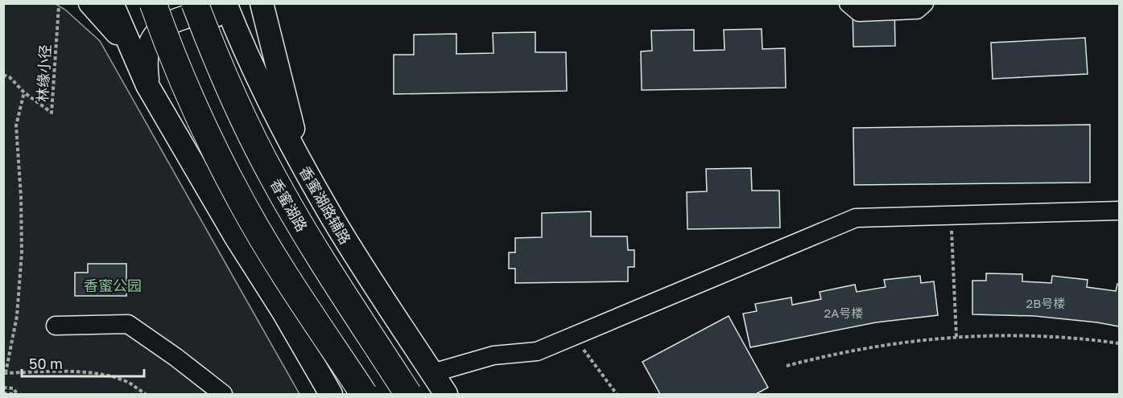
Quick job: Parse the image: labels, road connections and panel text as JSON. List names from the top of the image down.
{
  "streets": {
    "highway": ["香蜜湖路"],
    "main road": ["香蜜湖路辅路"],
    "path": ["林缘小径"]
  },
  "parks": ["香蜜公园"],
  "house_numbers": ["2B号楼", "2A号楼"],
  "scale_bar": "50 m"
}
